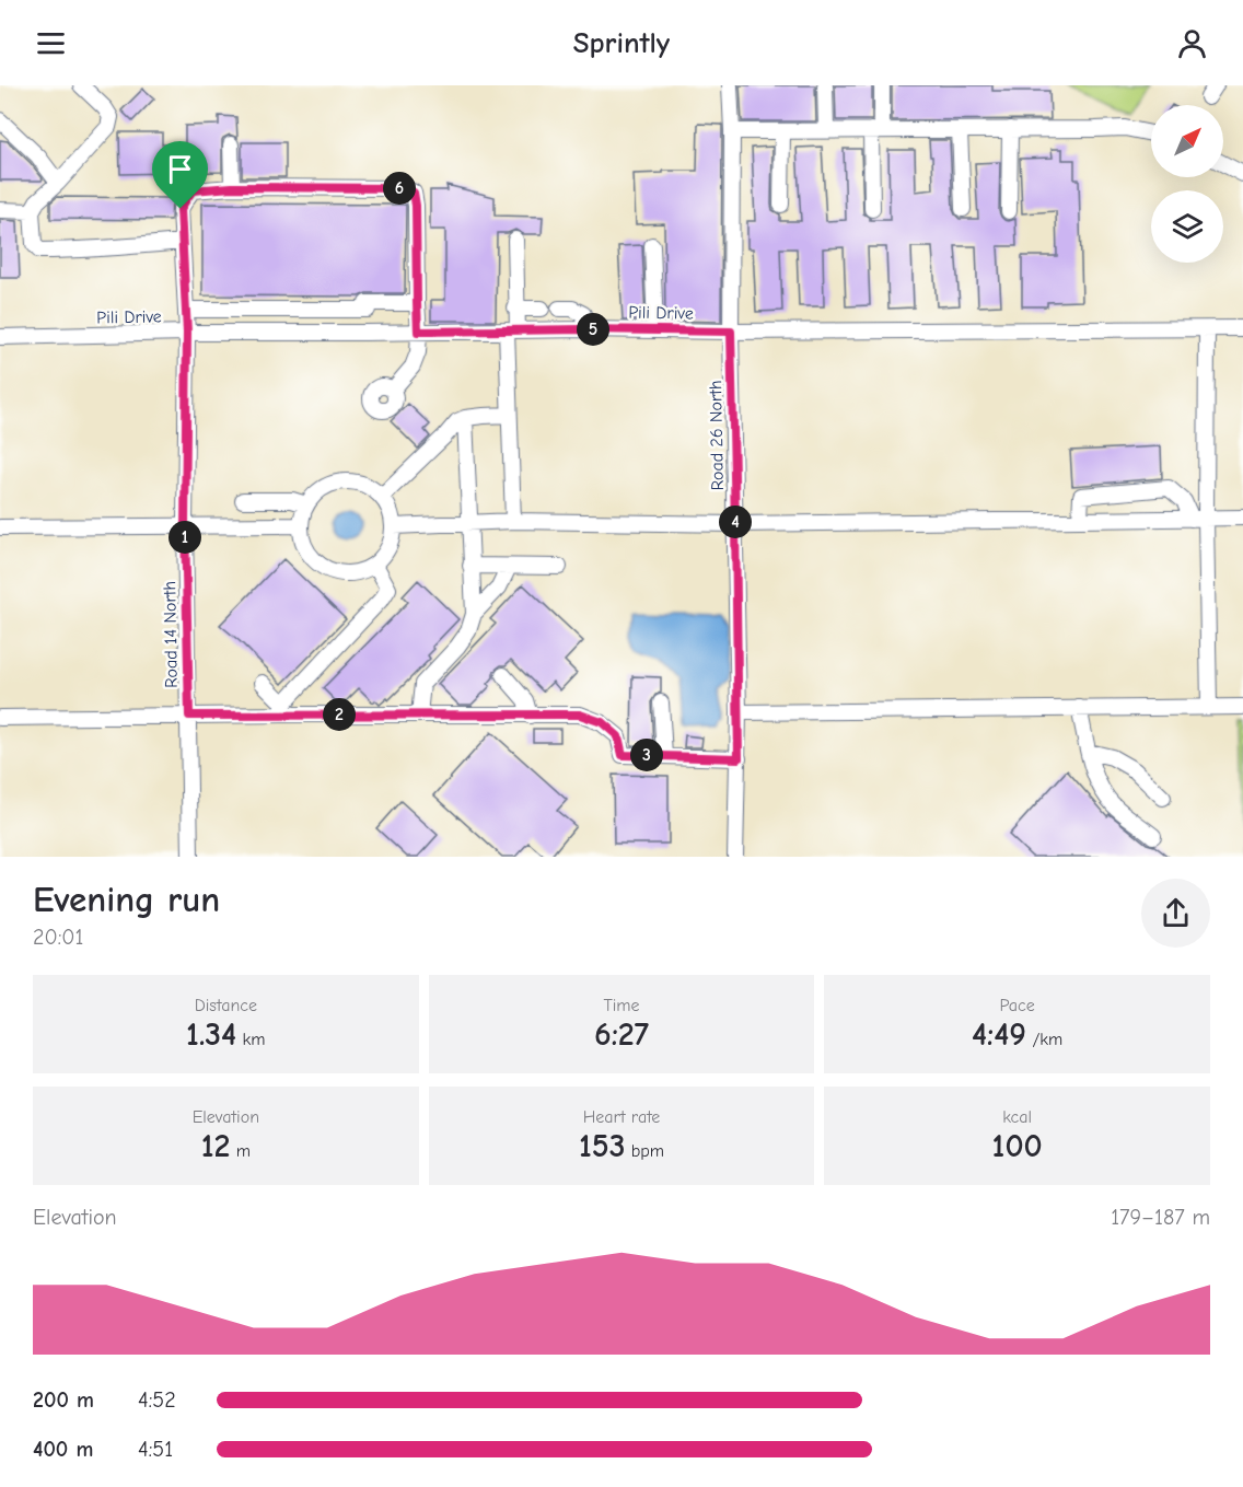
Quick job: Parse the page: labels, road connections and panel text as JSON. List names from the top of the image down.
{
  "streets": {
    "street": ["Pili Drive", "Road 26 North", "Road 14 North"]
  },
  "crossings": [
    ["Pili Drive", "Road 26 North"],
    ["Pili Drive", "Road 14 North"]
  ],
  "north": "top right",
  "page": {
    "header": "Sprintly",
    "pins": [
      "6",
      "5",
      "4",
      "1",
      "2",
      "3"
    ],
    "heading": ["Evening run", "20:01"],
    "stats": [
      ["Distance", "1.34 km"],
      ["Time", "6:27"],
      ["Pace", "4:49 /km"],
      ["Elevation", "12 m"],
      ["Heart rate", "153 bpm"],
      ["kcal", "100"]
    ],
    "chart": ["Elevation", "179–187 m"],
    "list": [
      {
        "name": "200 m",
        "note": "4:52"
      },
      {
        "name": "400 m",
        "note": "4:51"
      }
    ]
  }
}
